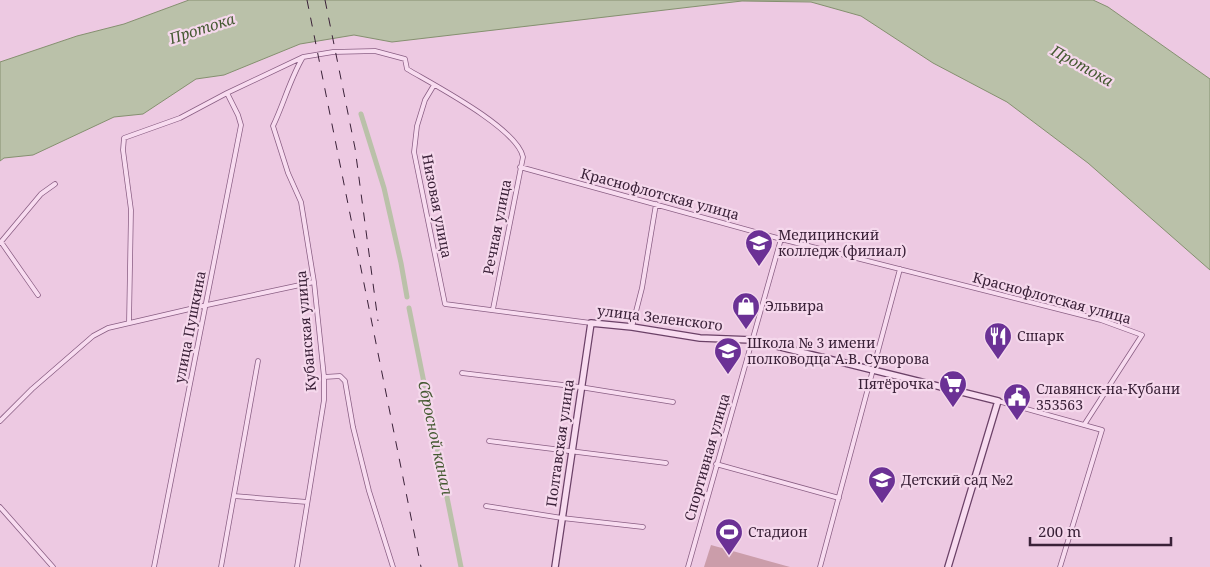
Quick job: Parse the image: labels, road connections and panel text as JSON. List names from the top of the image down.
{
  "streets": {
    "street": [
      "Краснофлотская улица",
      "Низовая улица",
      "Речная улица",
      "улица Зеленского",
      "улица Пушкина",
      "Кубанская улица",
      "Полтавская улица",
      "Спортивная улица"
    ]
  },
  "crossings": [
    ["Краснофлотская улица", "Речная улица"],
    ["Краснофлотская улица", "улица Зеленского"],
    ["Краснофлотская улица", "Спортивная улица"],
    ["Низовая улица", "Речная улица"],
    ["Низовая улица", "улица Зеленского"],
    ["Речная улица", "улица Зеленского"],
    ["улица Зеленского", "Полтавская улица"],
    ["улица Зеленского", "Спортивная улица"]
  ],
  "water": ["Протока", "Сбросной канал"],
  "places": {
    "school or university": ["Медицинский колледж (филиал)", "Школа № 3 имени полководца А.В. Суворова", "Детский сад №2"],
    "shop": ["Эльвира"],
    "restaurant": ["Сшарк"],
    "supermarket": ["Пятёрочка"],
    "public building": ["Славянск-на-Кубани 353563"],
    "sports": ["Стадион"]
  },
  "scale_bar": "200 m"
}
